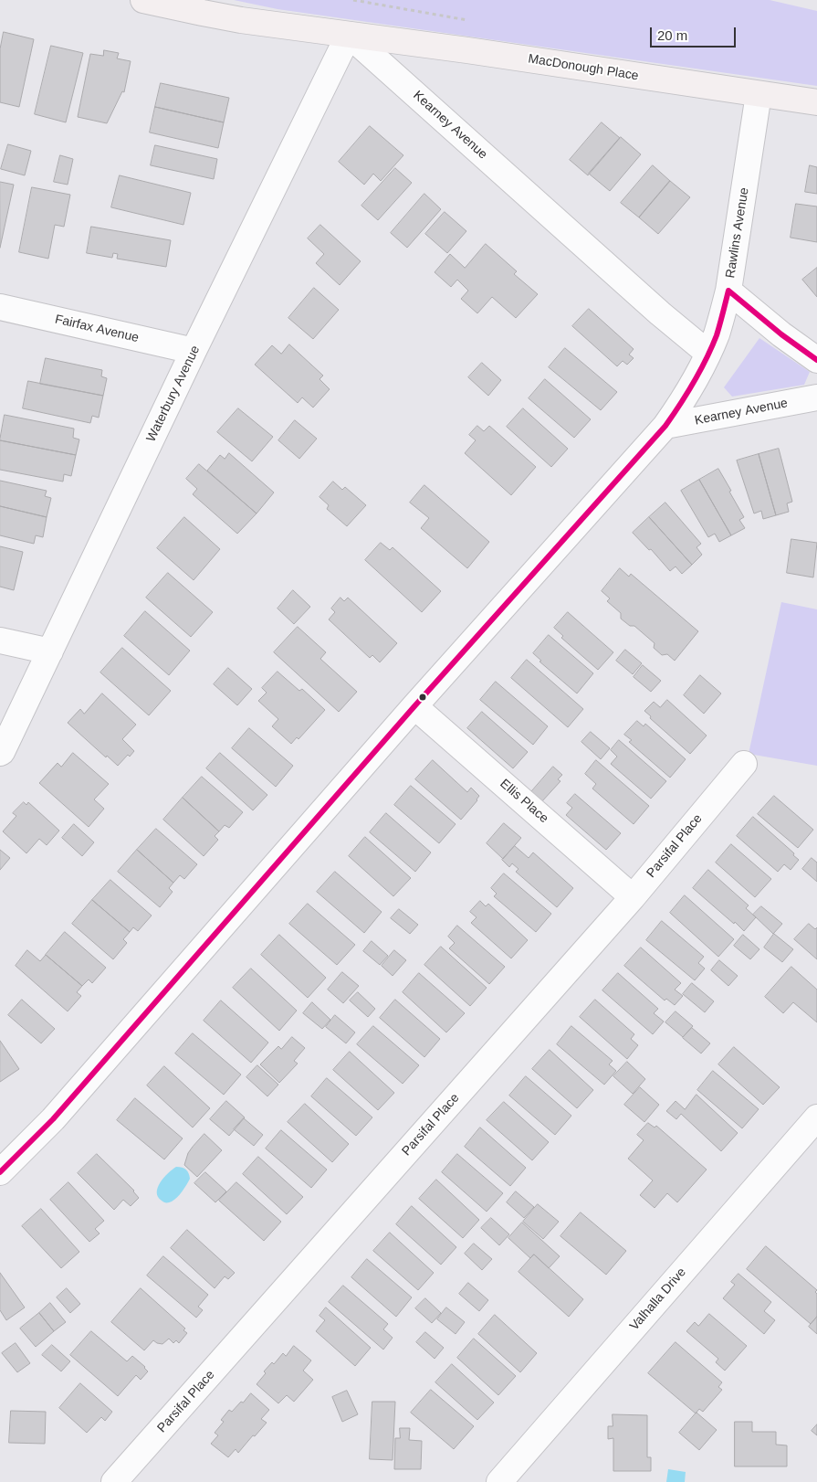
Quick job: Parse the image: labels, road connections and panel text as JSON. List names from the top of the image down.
{
  "streets": {
    "main road": ["MacDonough Place"],
    "street": [
      "Kearney Avenue",
      "Rawlins Avenue",
      "Fairfax Avenue",
      "Waterbury Avenue",
      "Ellis Place",
      "Parsifal Place",
      "Valhalla Drive"
    ]
  },
  "crossings": [
    ["MacDonough Place", "Kearney Avenue"],
    ["MacDonough Place", "Rawlins Avenue"],
    ["MacDonough Place", "Waterbury Avenue"],
    ["Kearney Avenue", "Rawlins Avenue"],
    ["Kearney Avenue", "Waterbury Avenue"],
    ["Rawlins Avenue", "Ellis Place"],
    ["Fairfax Avenue", "Waterbury Avenue"],
    ["Ellis Place", "Parsifal Place"]
  ],
  "scale_bar": "20 m"
}
